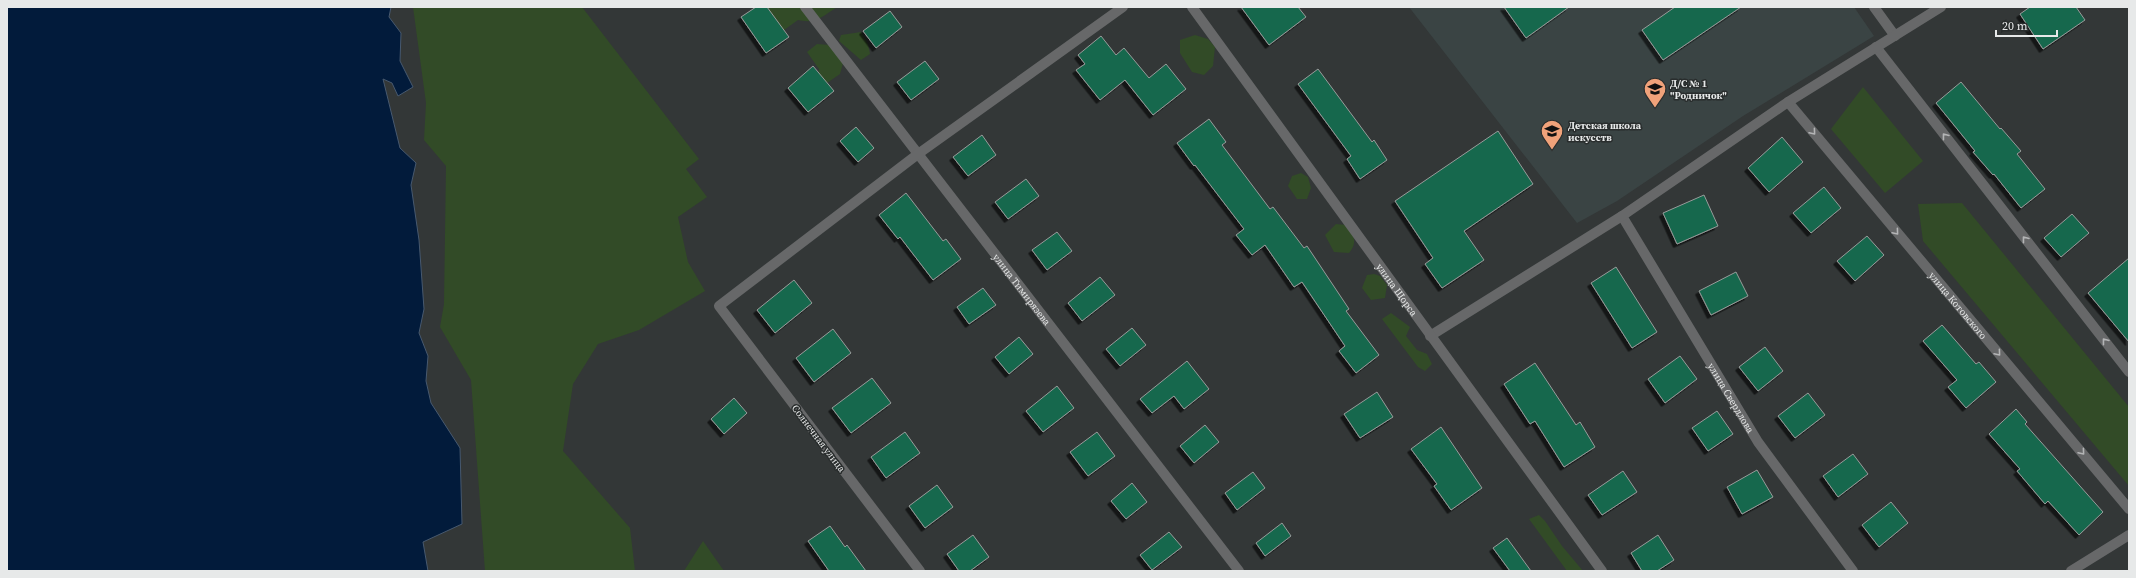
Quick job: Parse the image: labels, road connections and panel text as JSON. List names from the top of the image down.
{
  "streets": {
    "street": [
      "улица Тимирязева",
      "улица Щорса",
      "улица Котовского",
      "улица Свердлова",
      "Солнечная улица"
    ]
  },
  "crossings": [
    ["улица Тимирязева", "Солнечная улица"]
  ],
  "one_way": ["улица Котовского"],
  "places": {
    "school or university": ["Д/С № 1 \"Родничок\"", "Детская школа искусств"]
  },
  "scale_bar": "20 m"
}
